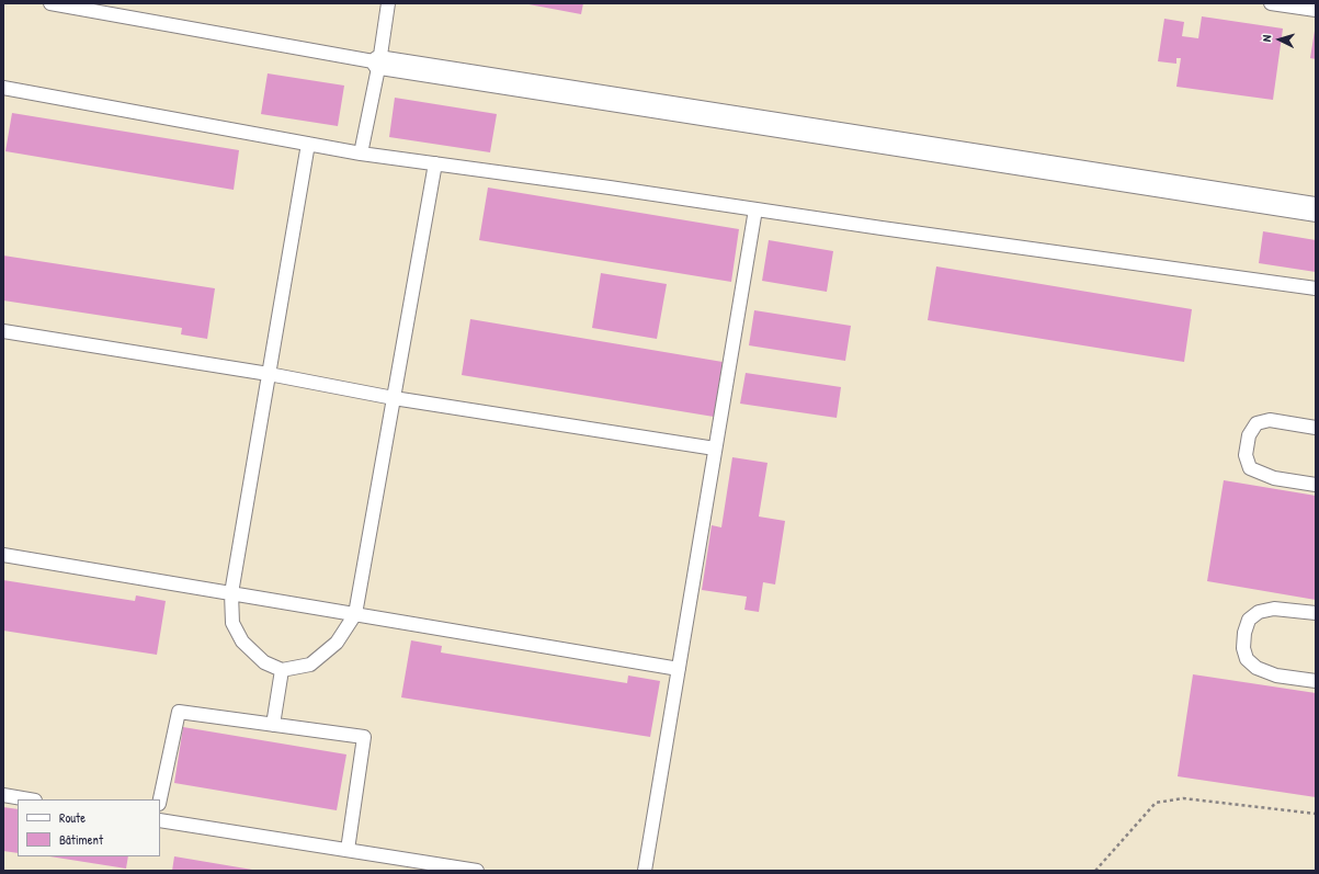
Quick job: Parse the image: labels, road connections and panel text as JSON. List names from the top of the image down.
{
  "legend": ["Route", "Bâtiment"],
  "north": "left"
}
